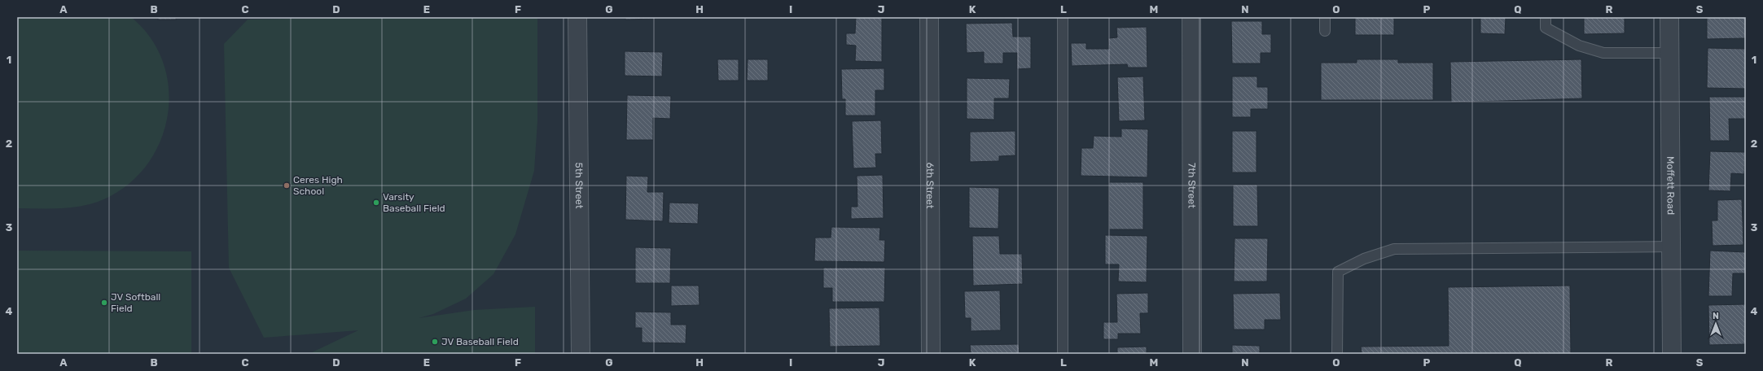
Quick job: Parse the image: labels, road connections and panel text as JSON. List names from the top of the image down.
{
  "streets": {
    "street": [
      "5th Street",
      "6th Street",
      "7th Street",
      "Moffett Road"
    ]
  },
  "places": [
    "Ceres High School",
    "Varsity Baseball Field",
    "JV Softball Field",
    "JV Baseball Field"
  ],
  "north": "top",
  "grid": {
    "columns": [
      "A",
      "B",
      "C",
      "D",
      "E",
      "F",
      "G",
      "H",
      "I",
      "J",
      "K",
      "L",
      "M",
      "N",
      "O",
      "P",
      "Q",
      "R",
      "S"
    ],
    "rows": [
      "1",
      "2",
      "3",
      "4"
    ]
  }
}
